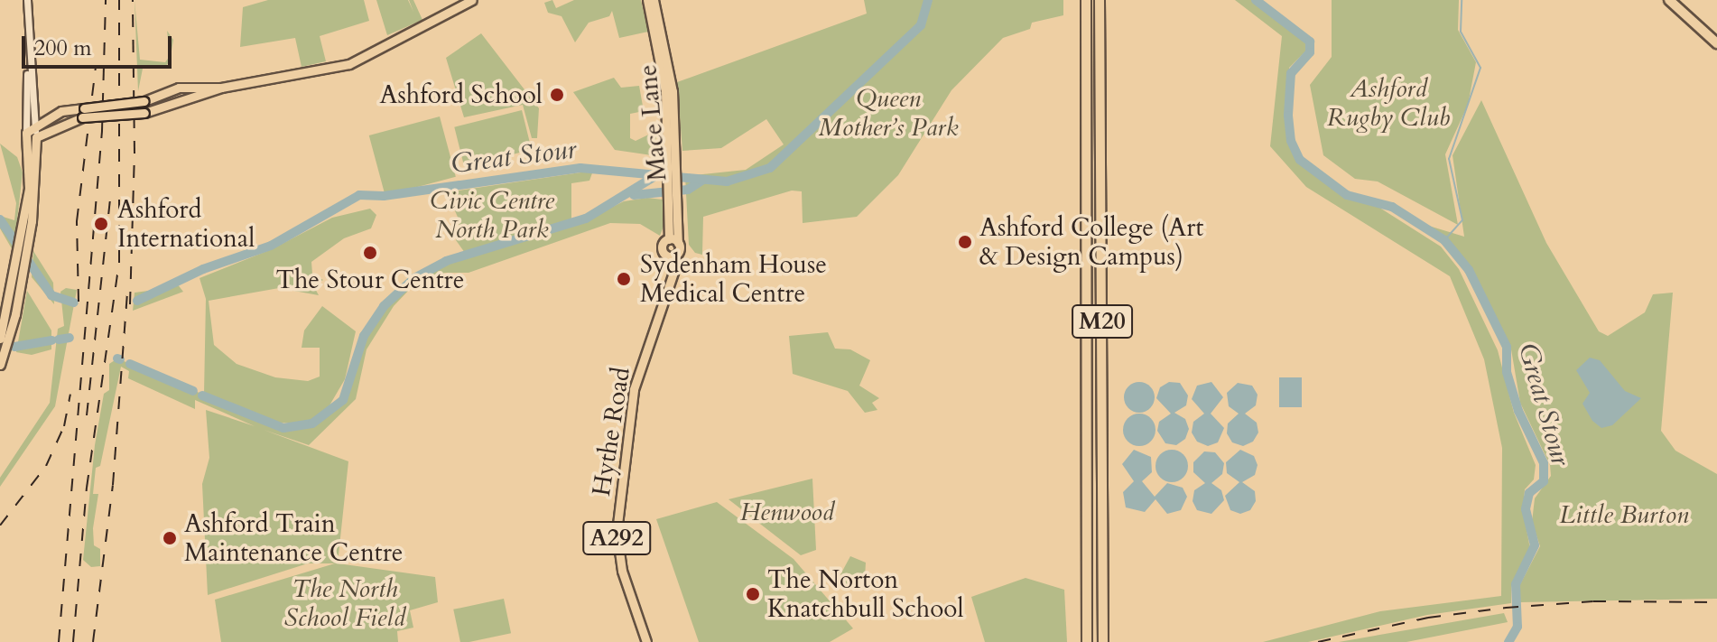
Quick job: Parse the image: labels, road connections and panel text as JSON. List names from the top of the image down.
{
  "streets": {
    "highway": ["M20"],
    "main road": ["Mace Lane", "Hythe Road", "A292"]
  },
  "water": ["Great Stour"],
  "parks": [
    "Ashford Rugby Club",
    "Queen Mother’s Park",
    "Civic Centre North Park",
    "Henwood",
    "Little Burton",
    "The North School Field"
  ],
  "places": [
    "Ashford School",
    "Ashford International",
    "Ashford College (Art & Design Campus)",
    "The Stour Centre",
    "Sydenham House Medical Centre",
    "Ashford Train Maintenance Centre",
    "The Norton Knatchbull School"
  ],
  "scale_bar": "200 m"
}
